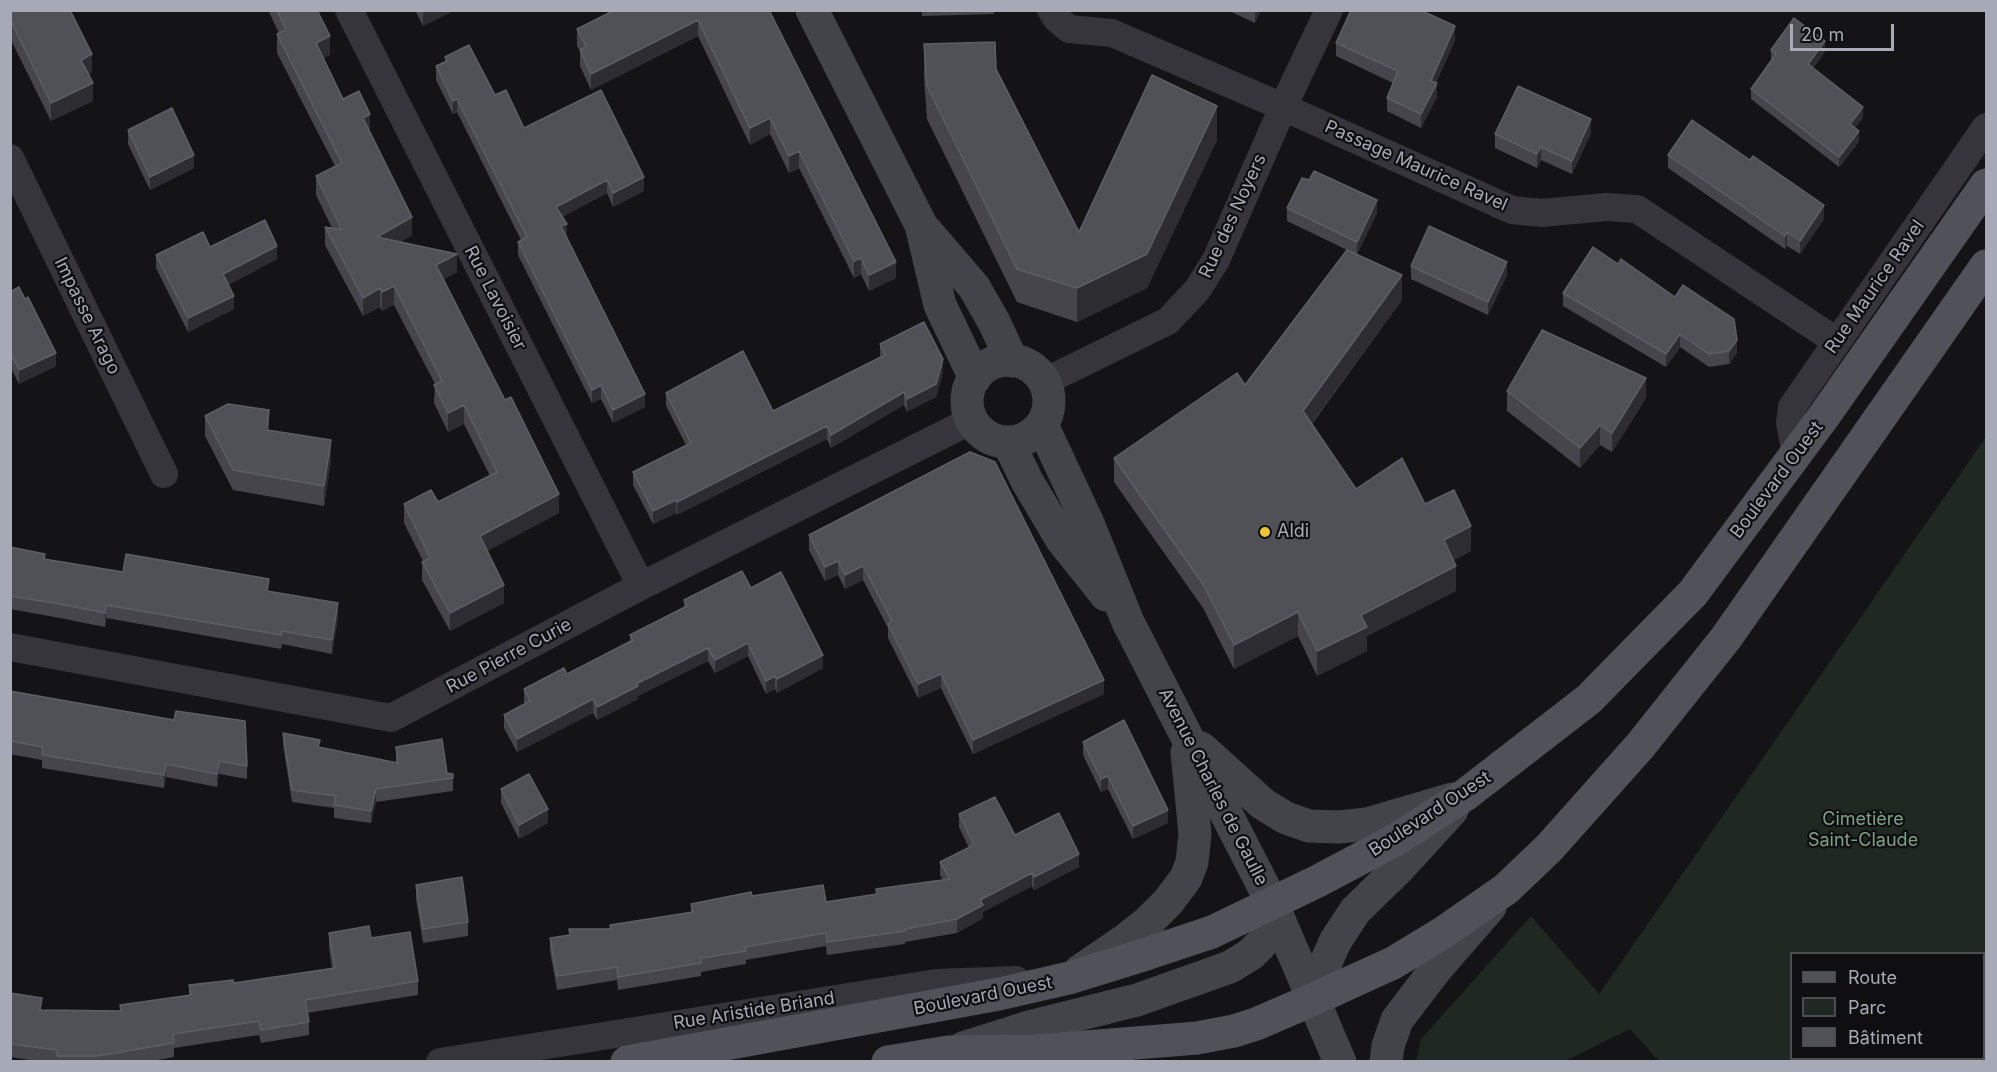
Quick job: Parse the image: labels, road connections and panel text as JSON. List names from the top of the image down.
{
  "streets": {
    "main road": ["Boulevard Ouest", "Avenue Charles de Gaulle"],
    "street": [
      "Passage Maurice Ravel",
      "Rue des Noyers",
      "Rue Maurice Ravel",
      "Rue Lavoisier",
      "Impasse Arago",
      "Rue Pierre Curie",
      "Rue Aristide Briand"
    ]
  },
  "crossings": [
    ["Passage Maurice Ravel", "Rue des Noyers"],
    ["Passage Maurice Ravel", "Rue Maurice Ravel"],
    ["Rue des Noyers", "Rue Pierre Curie"],
    ["Rue des Noyers", "Avenue Charles de Gaulle"],
    ["Rue Maurice Ravel", "Boulevard Ouest"],
    ["Rue Lavoisier", "Rue Pierre Curie"],
    ["Boulevard Ouest", "Avenue Charles de Gaulle"],
    ["Boulevard Ouest", "Rue Aristide Briand"],
    ["Rue Pierre Curie", "Avenue Charles de Gaulle"]
  ],
  "parks": ["Cimetière Saint-Claude"],
  "places": ["Aldi"],
  "legend": ["Route", "Parc", "Bâtiment"],
  "scale_bar": "20 m"
}
